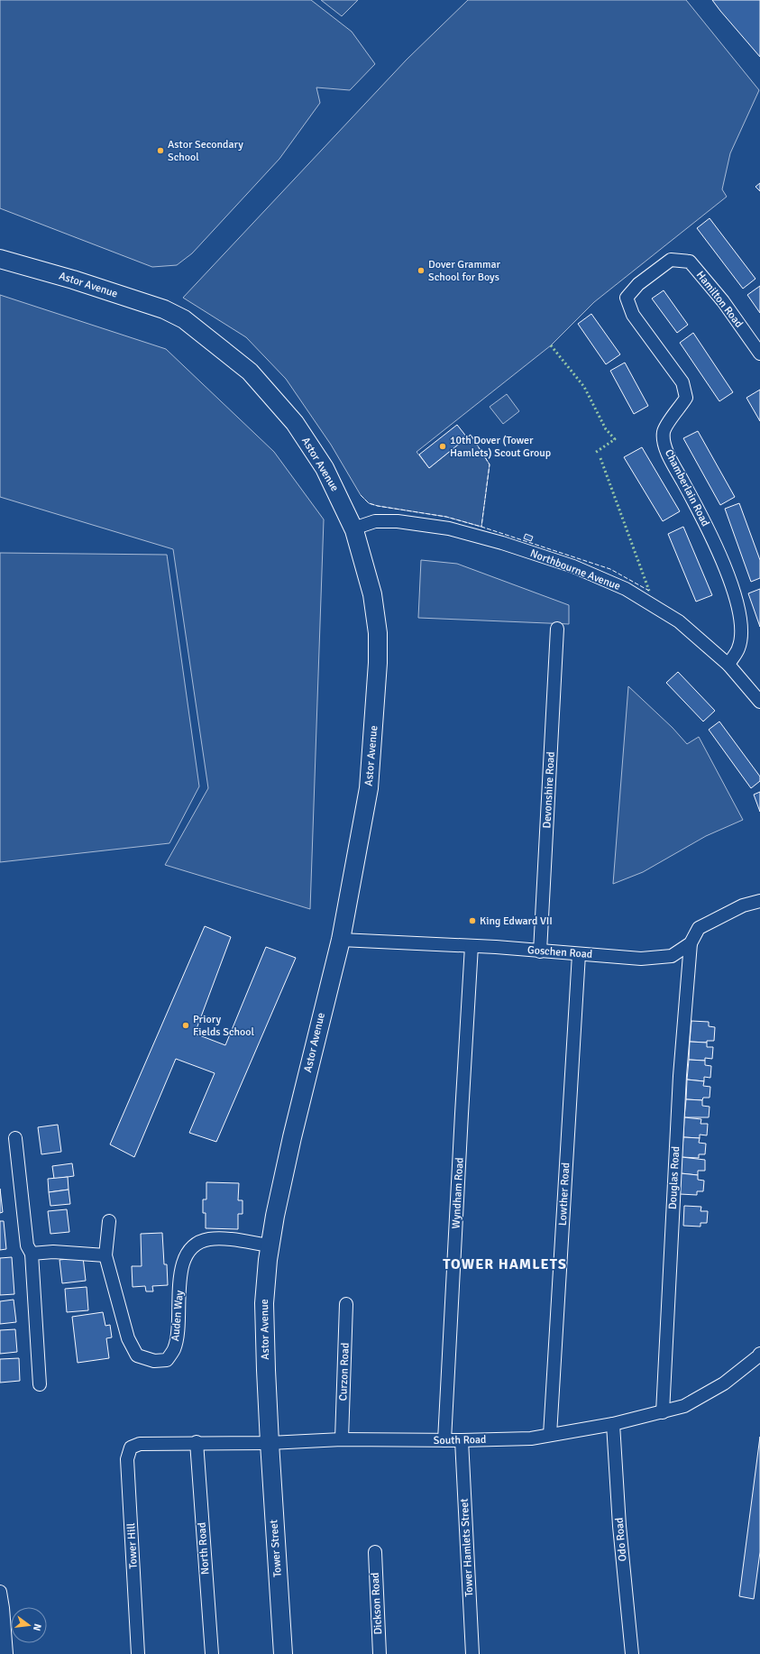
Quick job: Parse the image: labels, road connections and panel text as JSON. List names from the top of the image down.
{
  "streets": {
    "street": [
      "Astor Avenue",
      "Hamilton Road",
      "Chamberlain Road",
      "Northbourne Avenue",
      "Devonshire Road",
      "Goschen Road",
      "Douglas Road",
      "Wyndham Road",
      "Lowther Road",
      "Auden Way",
      "Curzon Road",
      "South Road",
      "Odo Road",
      "Tower Hill",
      "Tower Hamlets Street",
      "North Road",
      "Tower Street",
      "Dickson Road"
    ]
  },
  "crossings": [
    ["Astor Avenue", "Northbourne Avenue"],
    ["Astor Avenue", "Goschen Road"],
    ["Astor Avenue", "Auden Way"],
    ["Astor Avenue", "South Road"],
    ["Astor Avenue", "Tower Street"],
    ["Hamilton Road", "Chamberlain Road"],
    ["Chamberlain Road", "Northbourne Avenue"],
    ["Devonshire Road", "Goschen Road"],
    ["Goschen Road", "Douglas Road"],
    ["Goschen Road", "Wyndham Road"],
    ["Goschen Road", "Lowther Road"],
    ["Douglas Road", "South Road"],
    ["Wyndham Road", "South Road"],
    ["Lowther Road", "South Road"],
    ["Curzon Road", "South Road"],
    ["South Road", "Odo Road"],
    ["South Road", "Tower Hill"],
    ["South Road", "Tower Hamlets Street"],
    ["South Road", "North Road"],
    ["South Road", "Tower Street"]
  ],
  "districts": ["TOWER HAMLETS"],
  "places": [
    "Astor Secondary School",
    "Dover Grammar School for Boys",
    "10th Dover (Tower Hamlets) Scout Group",
    "King Edward VII",
    "Priory Fields School"
  ],
  "north": "right"
}
